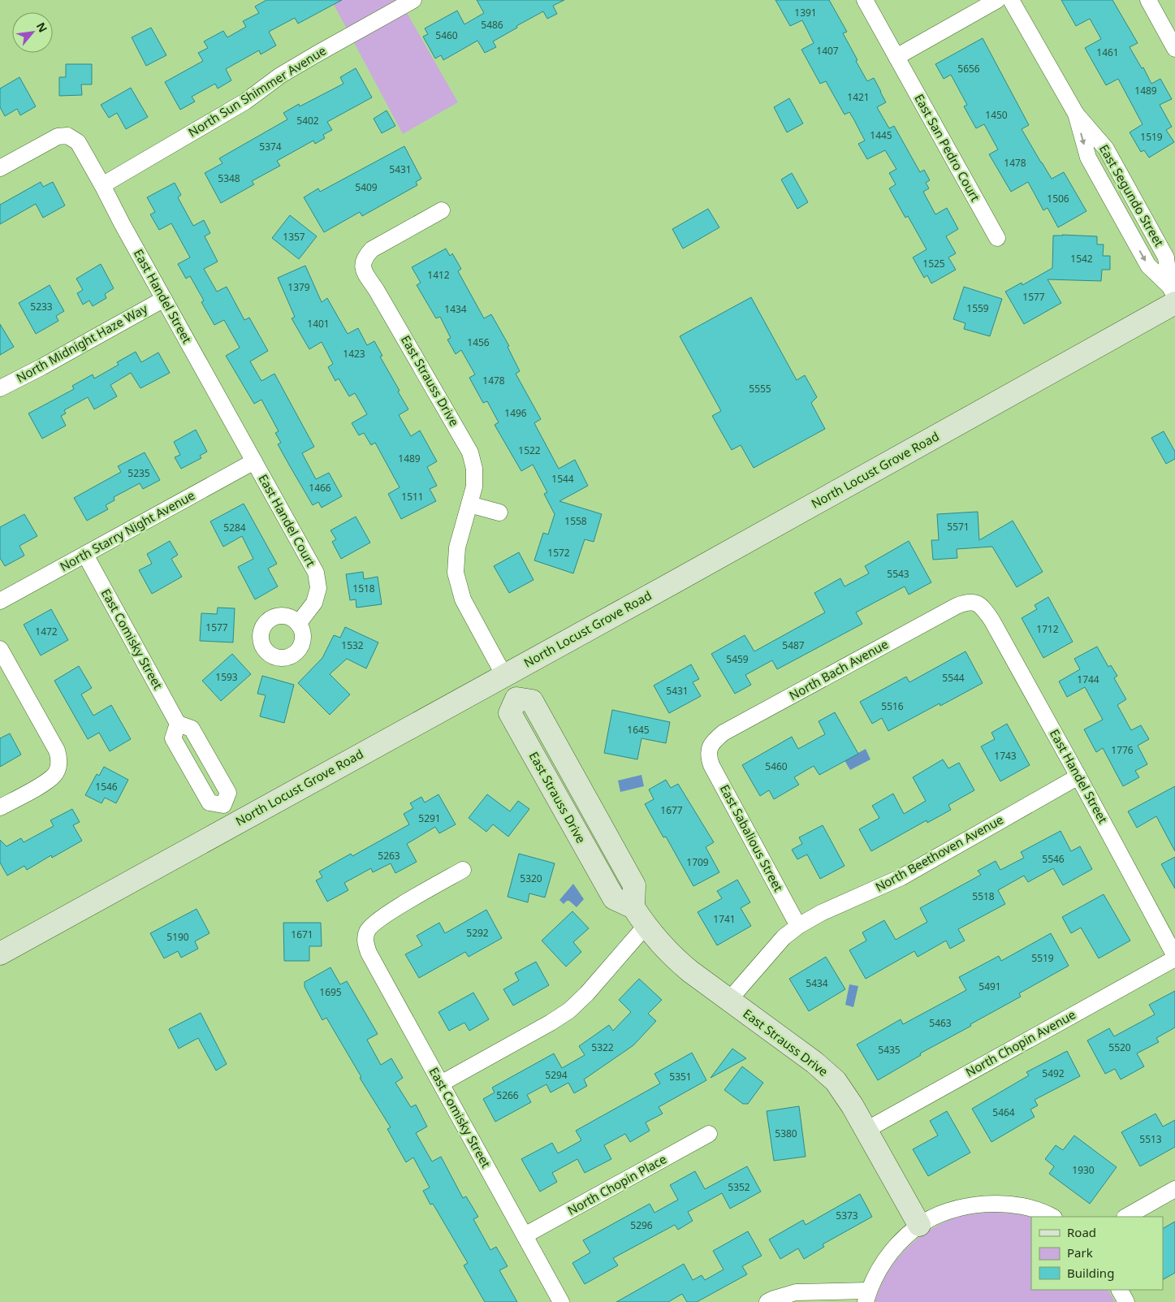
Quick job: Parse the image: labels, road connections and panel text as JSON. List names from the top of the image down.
{
  "streets": {
    "main road": ["East Strauss Drive", "North Locust Grove Road"],
    "street": [
      "North Sun Shimmer Avenue",
      "East San Pedro Court",
      "East Segundo Street",
      "East Handel Street",
      "North Midnight Haze Way",
      "East Handel Court",
      "North Starry Night Avenue",
      "East Comisky Street",
      "North Bach Avenue",
      "East Sabalious Street",
      "North Beethoven Avenue",
      "North Chopin Avenue",
      "North Chopin Place"
    ]
  },
  "crossings": [
    ["North Sun Shimmer Avenue", "East Handel Street"],
    ["East Segundo Street", "North Locust Grove Road"],
    ["East Handel Street", "North Midnight Haze Way"],
    ["East Handel Street", "East Handel Court"],
    ["East Handel Street", "North Starry Night Avenue"],
    ["East Handel Street", "North Bach Avenue"],
    ["East Handel Street", "North Beethoven Avenue"],
    ["East Handel Street", "North Chopin Avenue"],
    ["East Strauss Drive", "North Locust Grove Road"],
    ["East Strauss Drive", "North Beethoven Avenue"],
    ["East Strauss Drive", "North Chopin Avenue"],
    ["East Handel Court", "North Starry Night Avenue"],
    ["North Starry Night Avenue", "East Comisky Street"],
    ["East Comisky Street", "North Chopin Place"],
    ["North Bach Avenue", "East Sabalious Street"],
    ["East Sabalious Street", "North Beethoven Avenue"]
  ],
  "house_numbers": [
    "1391",
    "5486",
    "5460",
    "1407",
    "1461",
    "5656",
    "1489",
    "1421",
    "1450",
    "5402",
    "1445",
    "1519",
    "5374",
    "1478",
    "5431",
    "5348",
    "5409",
    "1506",
    "1357",
    "1542",
    "1525",
    "1412",
    "1379",
    "1577",
    "5233",
    "1559",
    "1434",
    "1401",
    "1456",
    "1423",
    "1478",
    "5555",
    "1496",
    "1522",
    "1489",
    "5235",
    "1544",
    "1466",
    "1511",
    "1558",
    "5571",
    "5284",
    "1572",
    "5543",
    "1518",
    "1577",
    "1712",
    "1472",
    "1532",
    "5487",
    "5459",
    "1593",
    "5544",
    "1744",
    "5431",
    "5516",
    "1645",
    "1776",
    "1743",
    "5460",
    "1546",
    "1677",
    "5291",
    "5263",
    "5546",
    "1709",
    "5320",
    "5518",
    "1741",
    "5292",
    "1671",
    "5190",
    "5519",
    "5434",
    "5491",
    "1695",
    "5463",
    "5322",
    "5520",
    "5435",
    "5492",
    "5294",
    "5351",
    "5266",
    "5464",
    "5380",
    "5513",
    "1930",
    "5352",
    "5373",
    "5296"
  ],
  "legend": ["Road", "Park", "Building"],
  "north": "top right"
}
